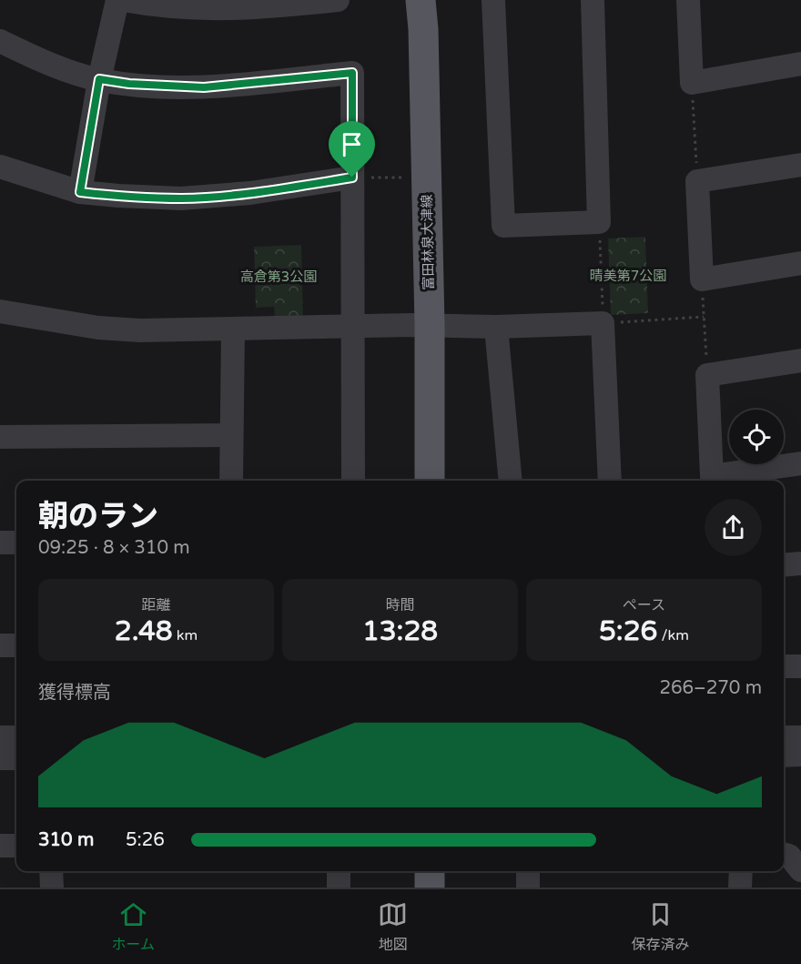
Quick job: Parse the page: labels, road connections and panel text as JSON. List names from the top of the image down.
{
  "streets": {
    "main road": ["富田林泉大津線"]
  },
  "parks": ["晴美第7公園", "高倉第3公園"],
  "page": {
    "heading": ["朝のラン", "09:25 · 8 × 310 m"],
    "stats": [
      ["距離", "2.48 km"],
      ["時間", "13:28"],
      ["ペース", "5:26 /km"]
    ],
    "chart": ["獲得標高", "266–270 m"],
    "list": [
      {
        "name": "310 m",
        "note": "5:26"
      }
    ],
    "tabs": ["ホーム", "地図", "保存済み"]
  }
}
